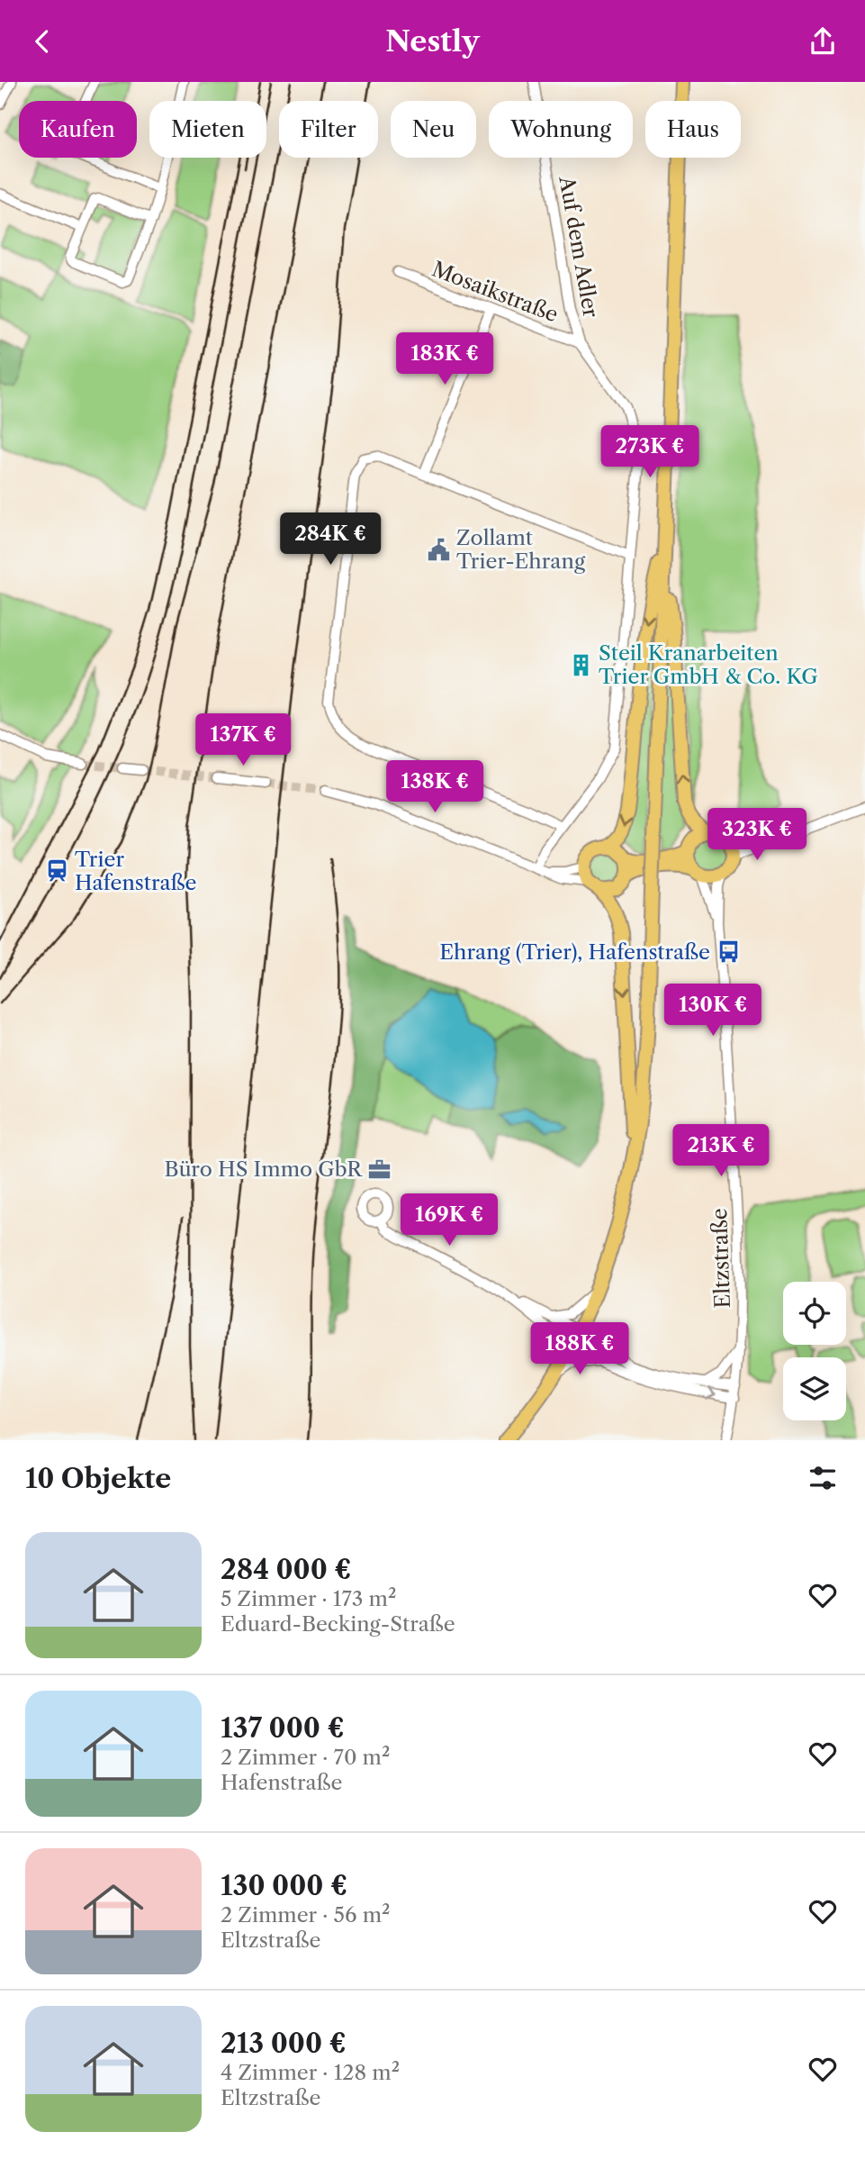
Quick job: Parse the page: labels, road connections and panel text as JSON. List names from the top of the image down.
{
  "streets": {
    "street": ["Auf dem Adler", "Mosaikstraße", "Eltzstraße"]
  },
  "crossings": [
    ["Auf dem Adler", "Mosaikstraße"]
  ],
  "places": {
    "public building": ["Zollamt Trier-Ehrang"],
    "building": ["Steil Kranarbeiten Trier GmbH & Co. KG"],
    "station": ["Trier Hafenstraße"],
    "bus stop": ["Ehrang (Trier), Hafenstraße"],
    "office": ["Büro HS Immo GbR"]
  },
  "page": {
    "header": "Nestly",
    "chip": [
      "Kaufen",
      "Mieten",
      "Filter",
      "Neu",
      "Wohnung",
      "Haus"
    ],
    "price": [
      "183K €",
      "273K €",
      "284K €",
      "137K €",
      "138K €",
      "323K €",
      "130K €",
      "213K €",
      "169K €",
      "188K €"
    ],
    "heading": "10 Objekte",
    "list": [
      {
        "name": "284 000 €",
        "note": "5 Zimmer · 173 m² · Eduard-Becking-Straße"
      },
      {
        "name": "137 000 €",
        "note": "2 Zimmer · 70 m² · Hafenstraße"
      },
      {
        "name": "130 000 €",
        "note": "2 Zimmer · 56 m² · Eltzstraße"
      },
      {
        "name": "213 000 €",
        "note": "4 Zimmer · 128 m² · Eltzstraße"
      }
    ]
  }
}
